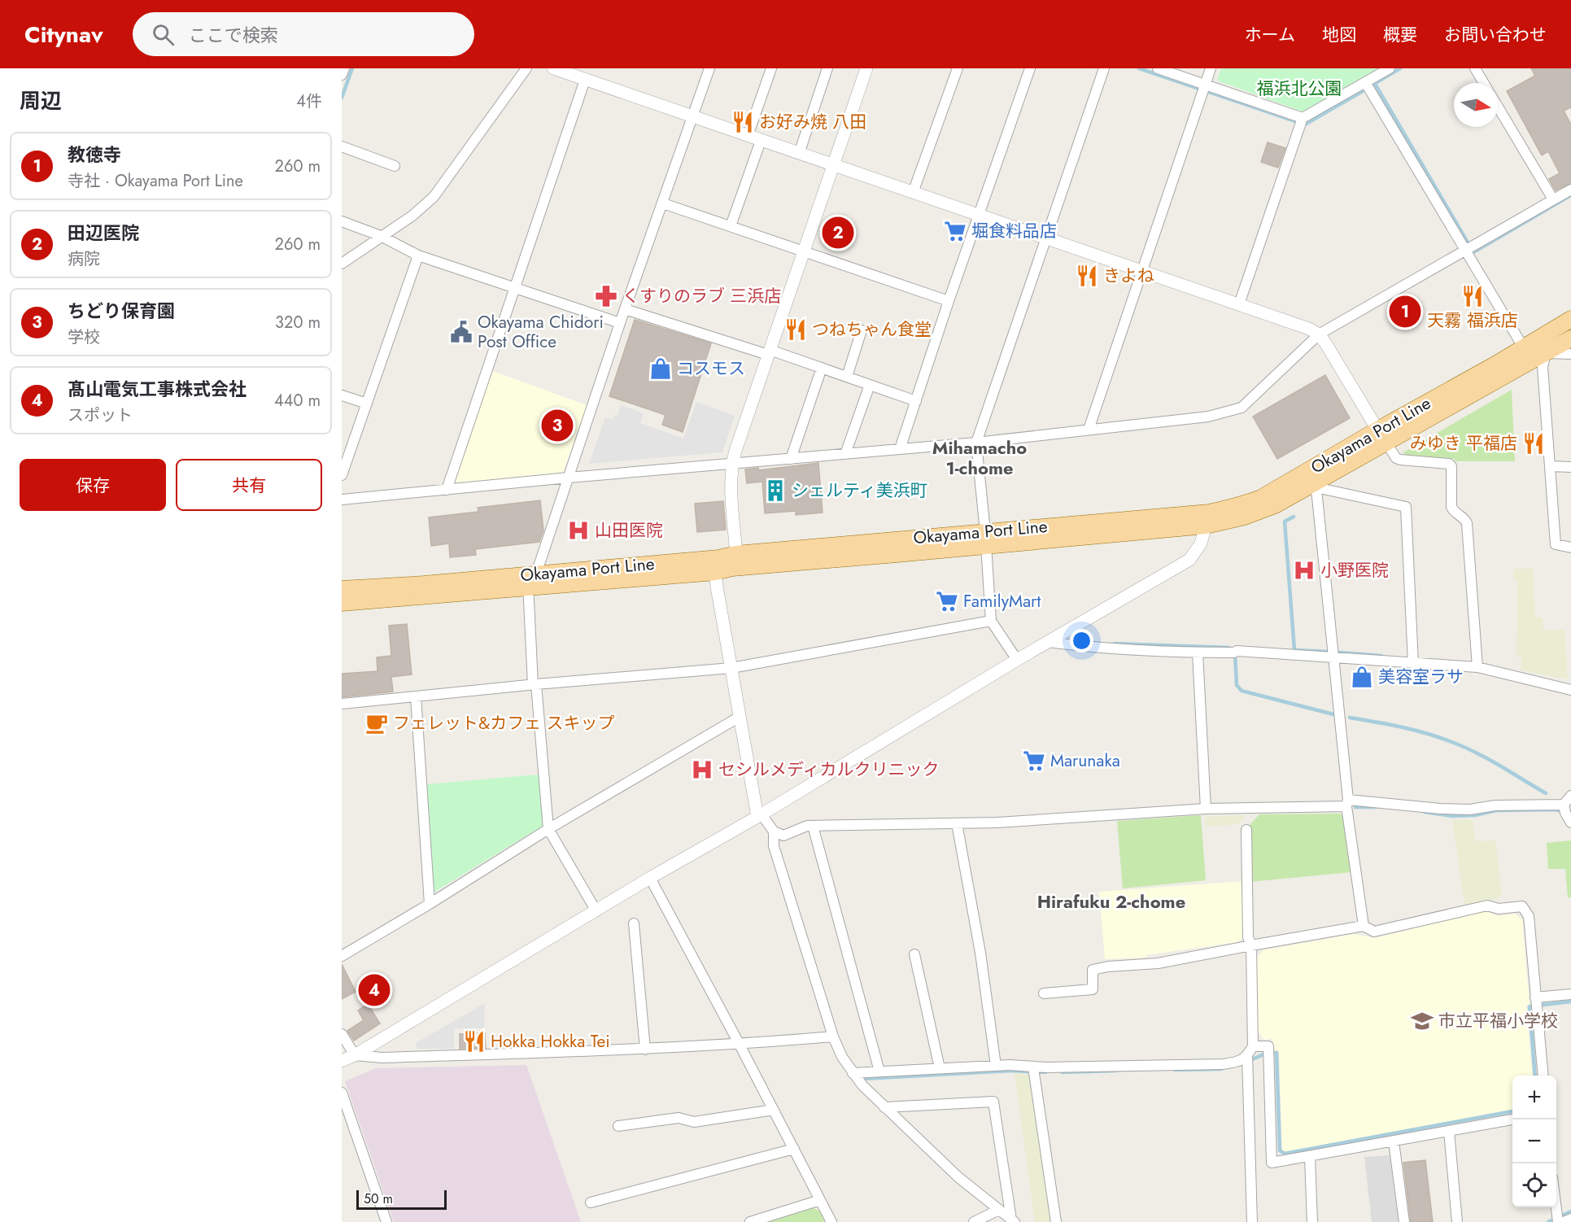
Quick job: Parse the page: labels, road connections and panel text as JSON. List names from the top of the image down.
{
  "streets": {
    "main road": ["Okayama Port Line"]
  },
  "districts": ["Mihamacho 1-chome", "Hirafuku 2-chome"],
  "parks": ["福浜北公園"],
  "places": {
    "restaurant": [
      "お好み焼 八田",
      "きよね",
      "天霧 福浜店",
      "つねちゃん食堂",
      "みゆき 平福店",
      "Hokka Hokka Tei"
    ],
    "supermarket": ["堀食料品店", "FamilyMart", "Marunaka"],
    "pharmacy": ["くすりのラブ 三浜店"],
    "public building": ["Okayama Chidori Post Office"],
    "shop": ["コスモス", "美容室ラサ"],
    "building": ["シェルティ美浜町"],
    "hospital": ["山田医院", "小野医院", "セシルメディカルクリニック"],
    "cafe": ["フェレット&カフェ スキップ"],
    "school or university": ["市立平福小学校"]
  },
  "scale_bar": "50 m",
  "north": "right",
  "page": {
    "header": "Citynav",
    "search": "ここで検索",
    "nav": [
      "ホーム",
      "地図",
      "概要",
      "お問い合わせ"
    ],
    "heading": ["周辺", "4件"],
    "list": [
      {
        "mark": "1",
        "name": "教徳寺",
        "note": "寺社 · Okayama Port Line",
        "value": "260 m"
      },
      {
        "mark": "2",
        "name": "田辺医院",
        "note": "病院",
        "value": "260 m"
      },
      {
        "mark": "3",
        "name": "ちどり保育園",
        "note": "学校",
        "value": "320 m"
      },
      {
        "mark": "4",
        "name": "髙山電気工事株式会社",
        "note": "スポット",
        "value": "440 m"
      }
    ],
    "pins": [
      "2",
      "1",
      "3",
      "4"
    ],
    "buttons": ["保存", "共有"],
    "map_buttons": ["+", "−"],
    "scale": "50 m"
  }
}
